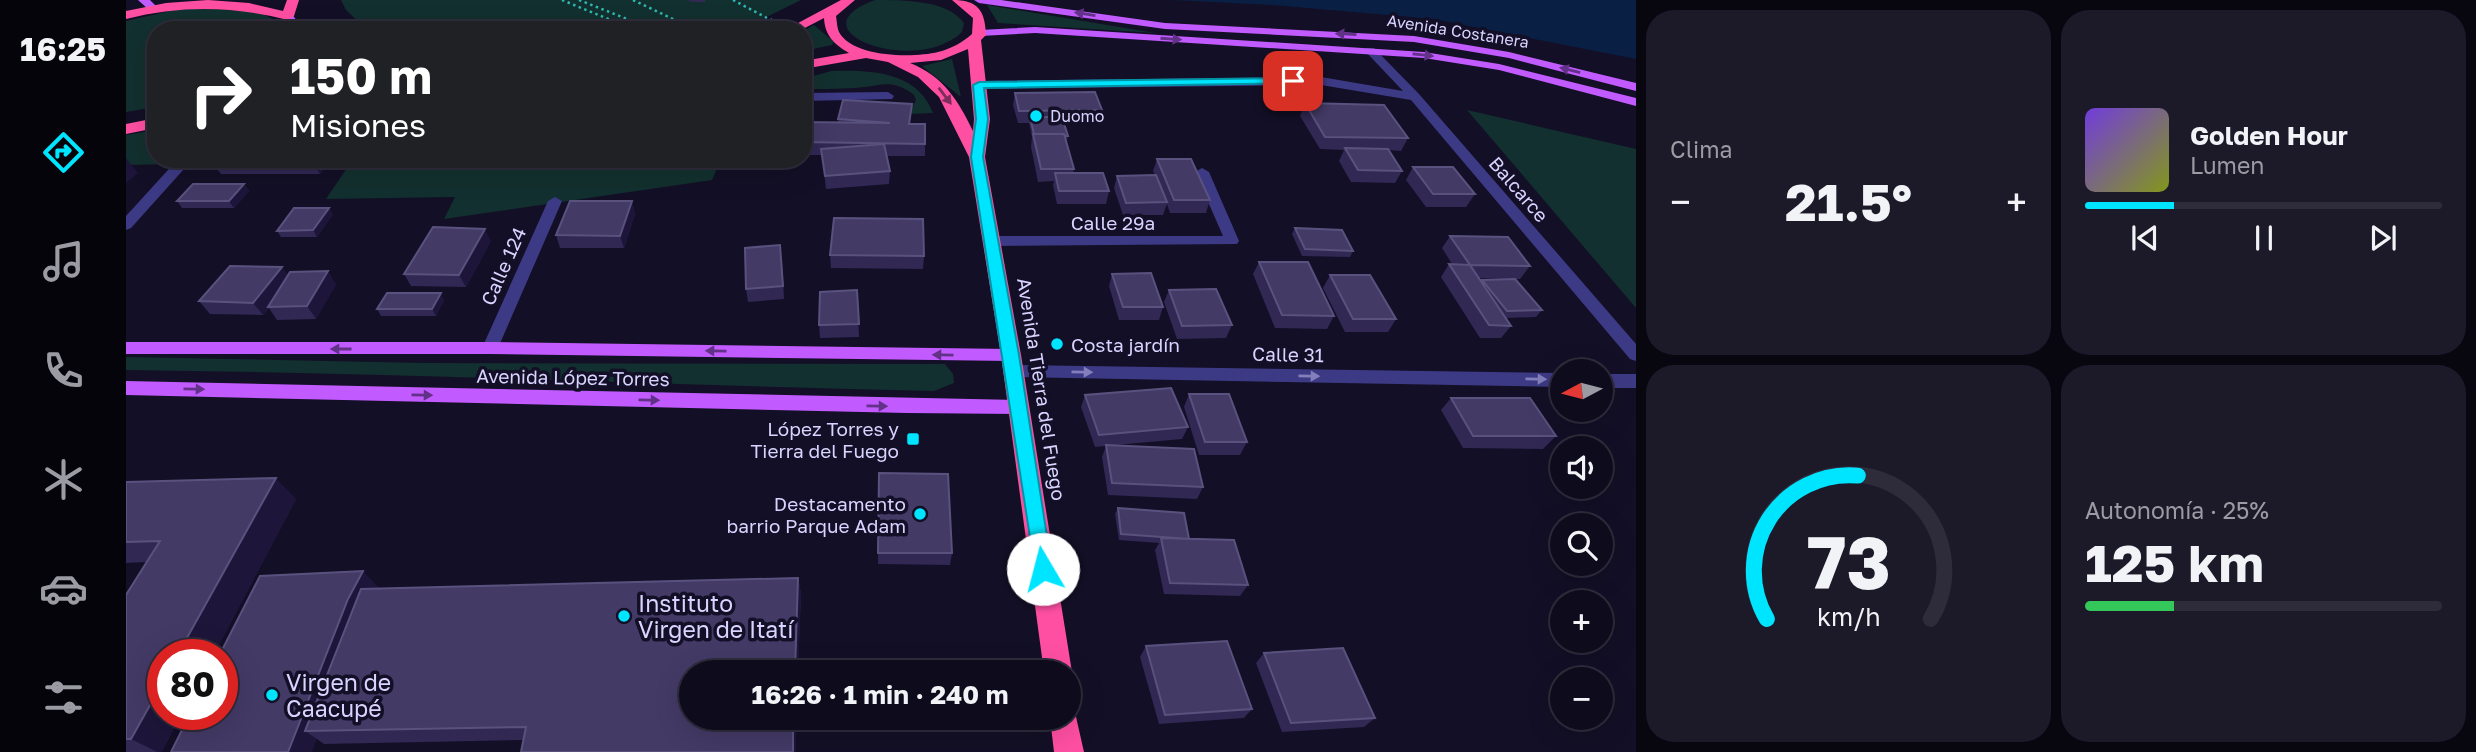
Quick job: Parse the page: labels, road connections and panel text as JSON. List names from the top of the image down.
{
  "streets": {
    "highway": ["Avenida Tierra del Fuego"],
    "main road": ["Avenida Costanera", "Avenida López Torres"],
    "street": [
      "Balcarce",
      "Calle 29a",
      "Calle 124",
      "Calle 31"
    ]
  },
  "crossings": [
    ["Avenida Costanera", "Balcarce"],
    ["Avenida Costanera", "Avenida Tierra del Fuego"],
    ["Calle 29a", "Avenida Tierra del Fuego"],
    ["Calle 124", "Avenida López Torres"],
    ["Calle 31", "Avenida López Torres"],
    ["Calle 31", "Avenida Tierra del Fuego"],
    ["Avenida López Torres", "Avenida Tierra del Fuego"]
  ],
  "one_way": ["Calle 31"],
  "places": {
    "other": [
      "Duomo",
      "Costa jardín",
      "Destacamento barrio Parque Adam",
      "Instituto Virgen de Itatí",
      "Virgen de Caacupé"
    ],
    "transit": ["López Torres y Tierra del Fuego"]
  },
  "north": "left",
  "page": {
    "tabs": "16:25",
    "tile": [
      "Clima",
      ["Autonomía · 25%", "125 km"]
    ],
    "turn": ["150 m", "Misiones"],
    "song": ["Golden Hour", "Lumen"],
    "heat": ["−", "21.5°", "+"],
    "map_buttons": ["+", "−"],
    "limit": "80",
    "trip": "16:26 · 1 min · 240 m",
    "gauge": ["73", "km/h"]
  }
}
